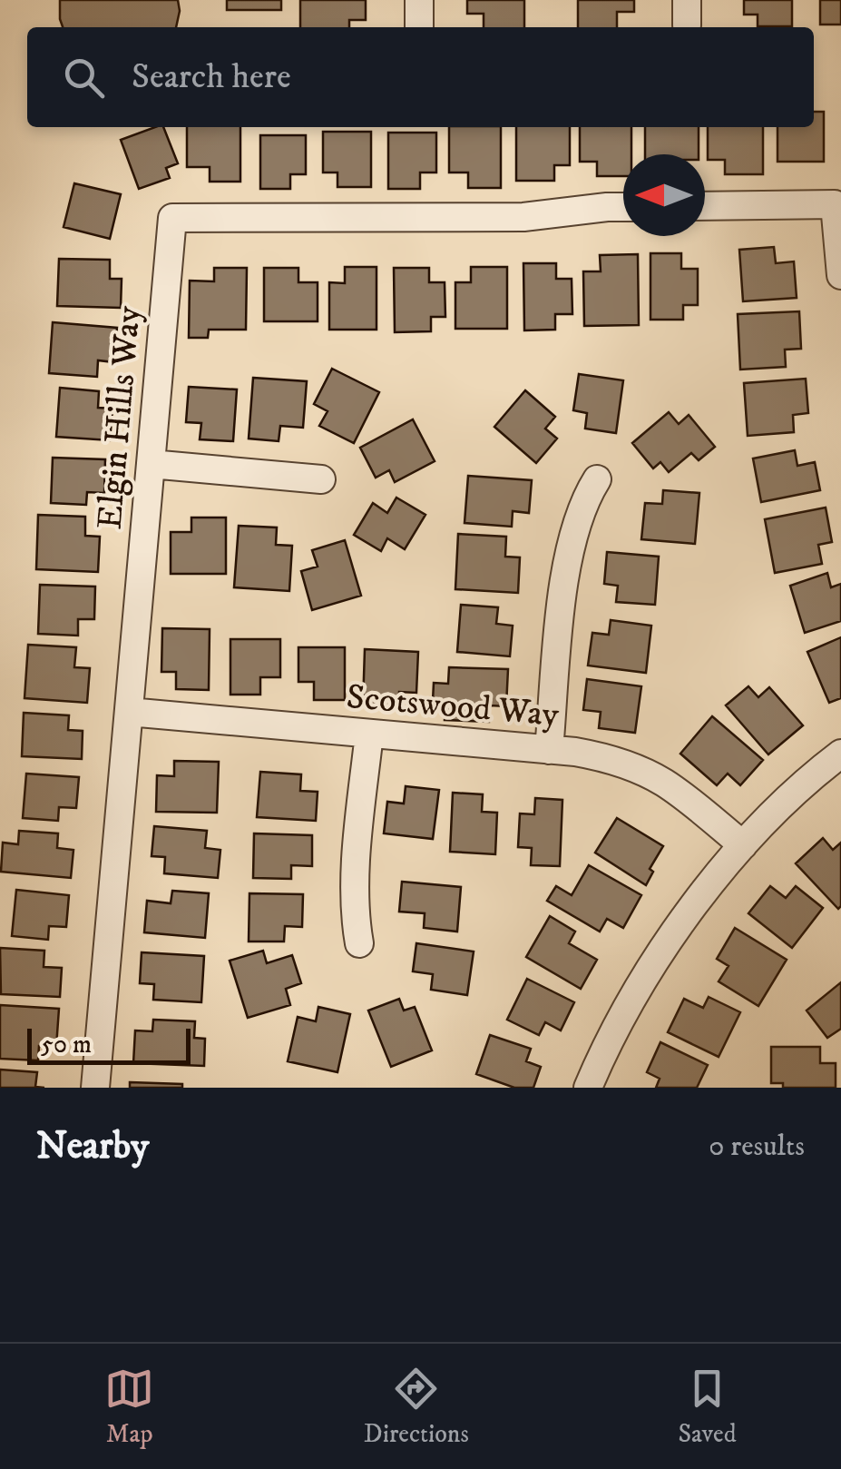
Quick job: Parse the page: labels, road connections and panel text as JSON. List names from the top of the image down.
{
  "streets": {
    "street": ["Elgin Hills Way", "Scotswood Way"]
  },
  "crossings": [
    ["Elgin Hills Way", "Scotswood Way"]
  ],
  "scale_bar": "50 m",
  "north": "left",
  "page": {
    "search": "Search here",
    "scale": "50 m",
    "heading": ["Nearby", "0 results"],
    "nav": ["Map", "Directions", "Saved"]
  }
}
